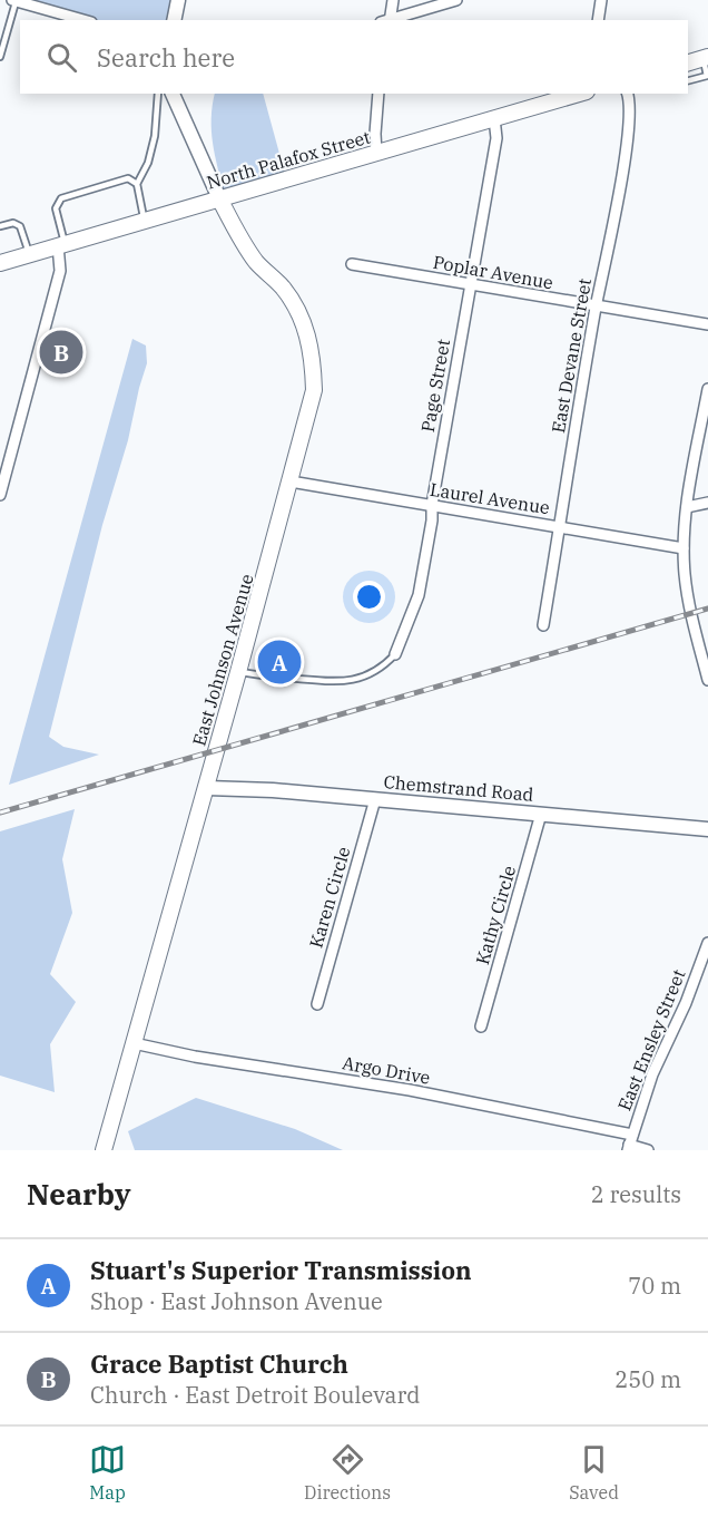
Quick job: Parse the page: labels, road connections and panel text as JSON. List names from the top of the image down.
{
  "streets": {
    "main road": ["North Palafox Street", "East Johnson Avenue"],
    "street": [
      "Poplar Avenue",
      "East Devane Street",
      "Page Street",
      "Laurel Avenue",
      "Chemstrand Road",
      "Karen Circle",
      "Kathy Circle",
      "East Ensley Street",
      "Argo Drive"
    ]
  },
  "crossings": [
    ["North Palafox Street", "Page Street"],
    ["North Palafox Street", "East Johnson Avenue"],
    ["Poplar Avenue", "East Devane Street"],
    ["Poplar Avenue", "Page Street"],
    ["East Devane Street", "Laurel Avenue"],
    ["Page Street", "Laurel Avenue"],
    ["Laurel Avenue", "East Johnson Avenue"],
    ["East Johnson Avenue", "Chemstrand Road"],
    ["East Johnson Avenue", "Argo Drive"],
    ["Chemstrand Road", "Karen Circle"],
    ["Chemstrand Road", "Kathy Circle"],
    ["East Ensley Street", "Argo Drive"]
  ],
  "page": {
    "search": "Search here",
    "pins": ["B", "A"],
    "heading": ["Nearby", "2 results"],
    "list": [
      {
        "mark": "A",
        "name": "Stuart's Superior Transmission",
        "note": "Shop · East Johnson Avenue",
        "value": "70 m"
      },
      {
        "mark": "B",
        "name": "Grace Baptist Church",
        "note": "Church · East Detroit Boulevard",
        "value": "250 m"
      }
    ],
    "nav": ["Map", "Directions", "Saved"]
  }
}
